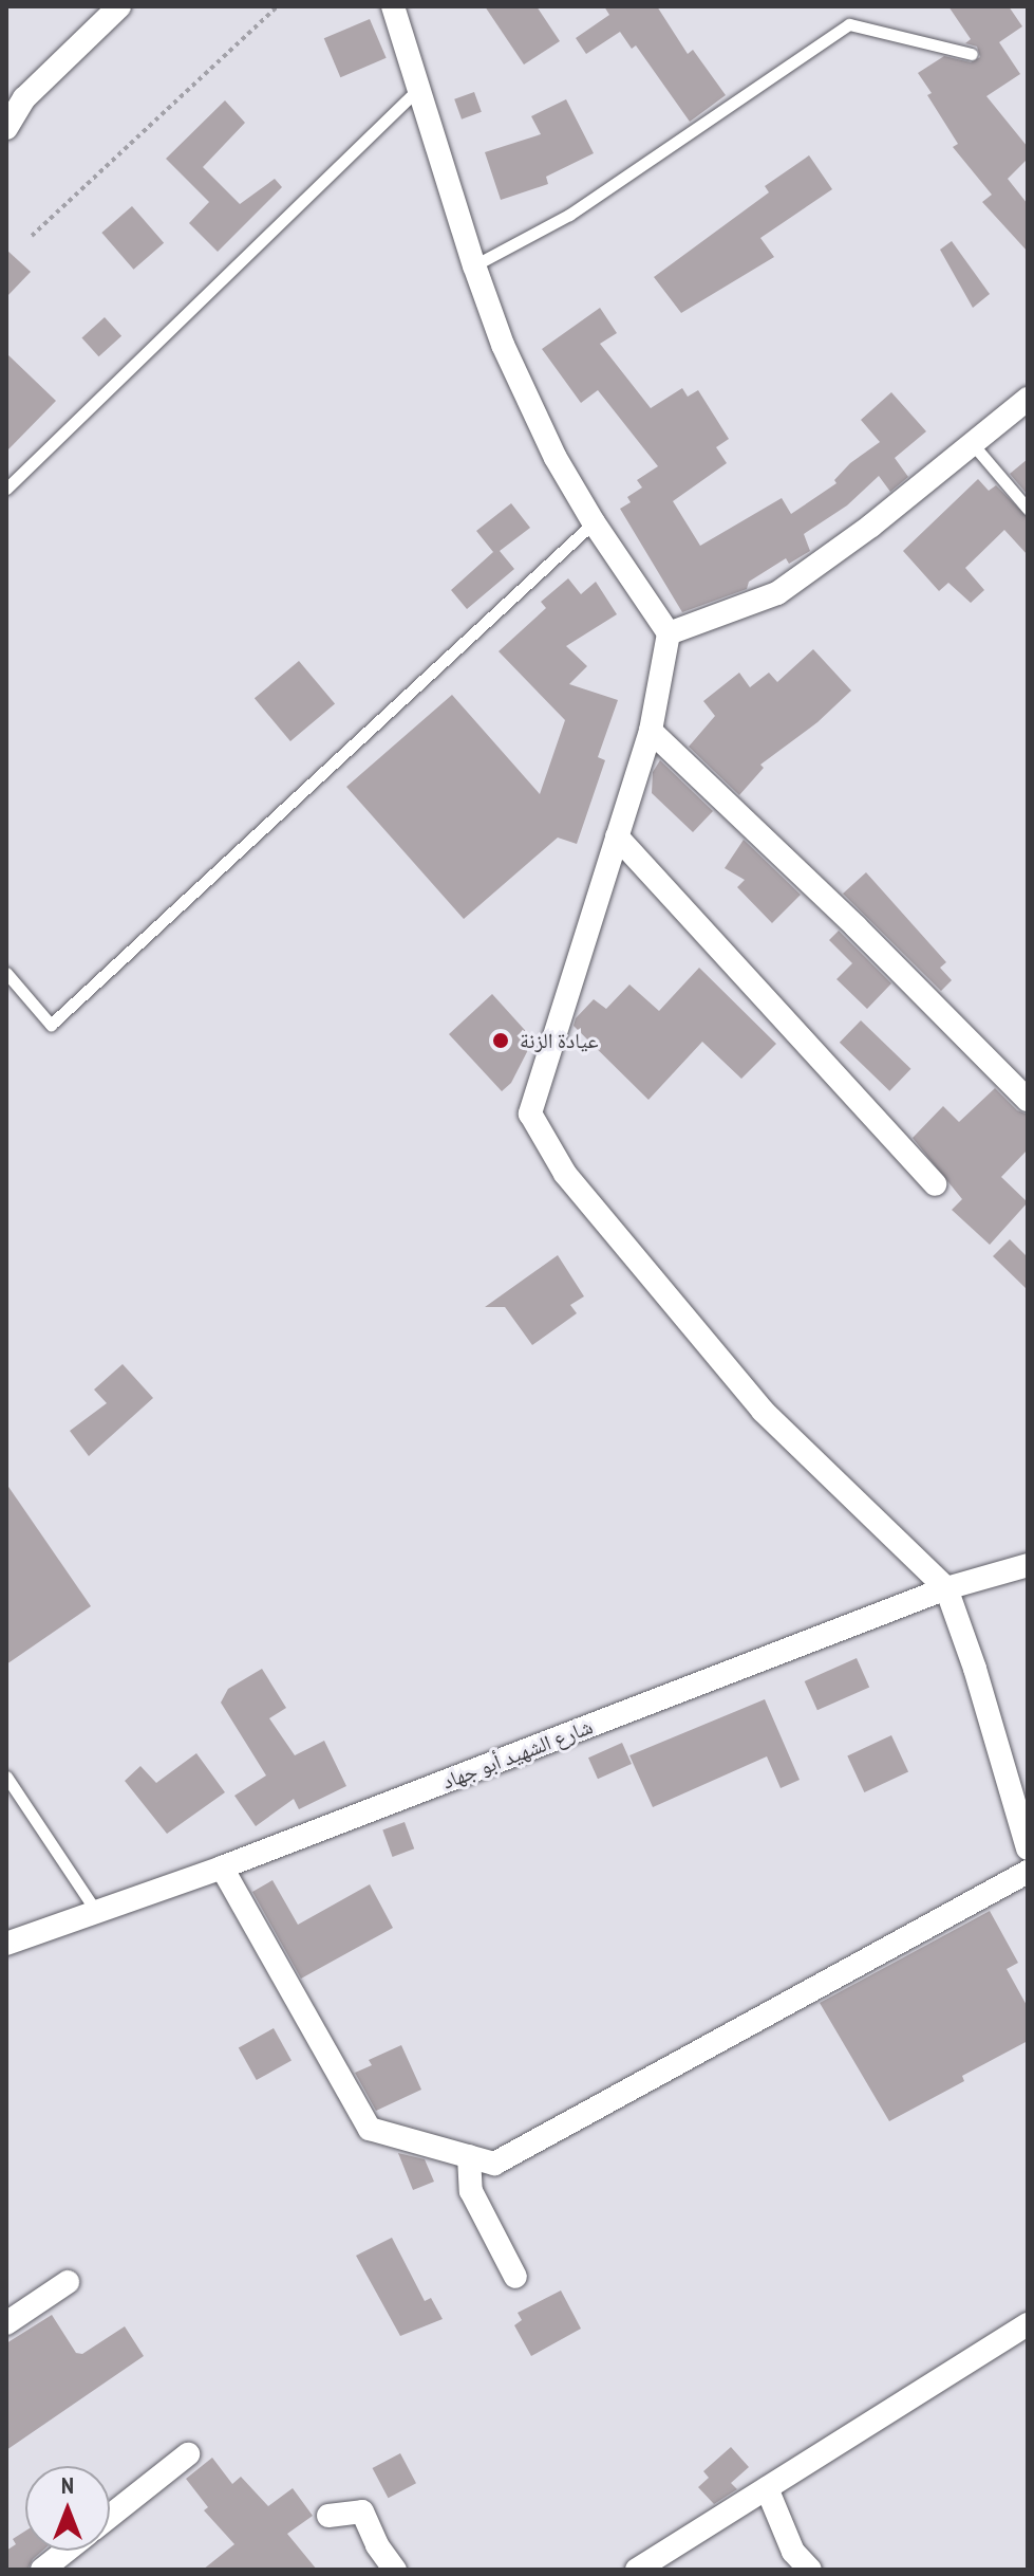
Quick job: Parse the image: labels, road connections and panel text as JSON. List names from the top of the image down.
{
  "streets": {
    "street": ["شارع الشهيد أبو جهاد"]
  },
  "places": ["عيادة الزنة"],
  "north": "top"
}
